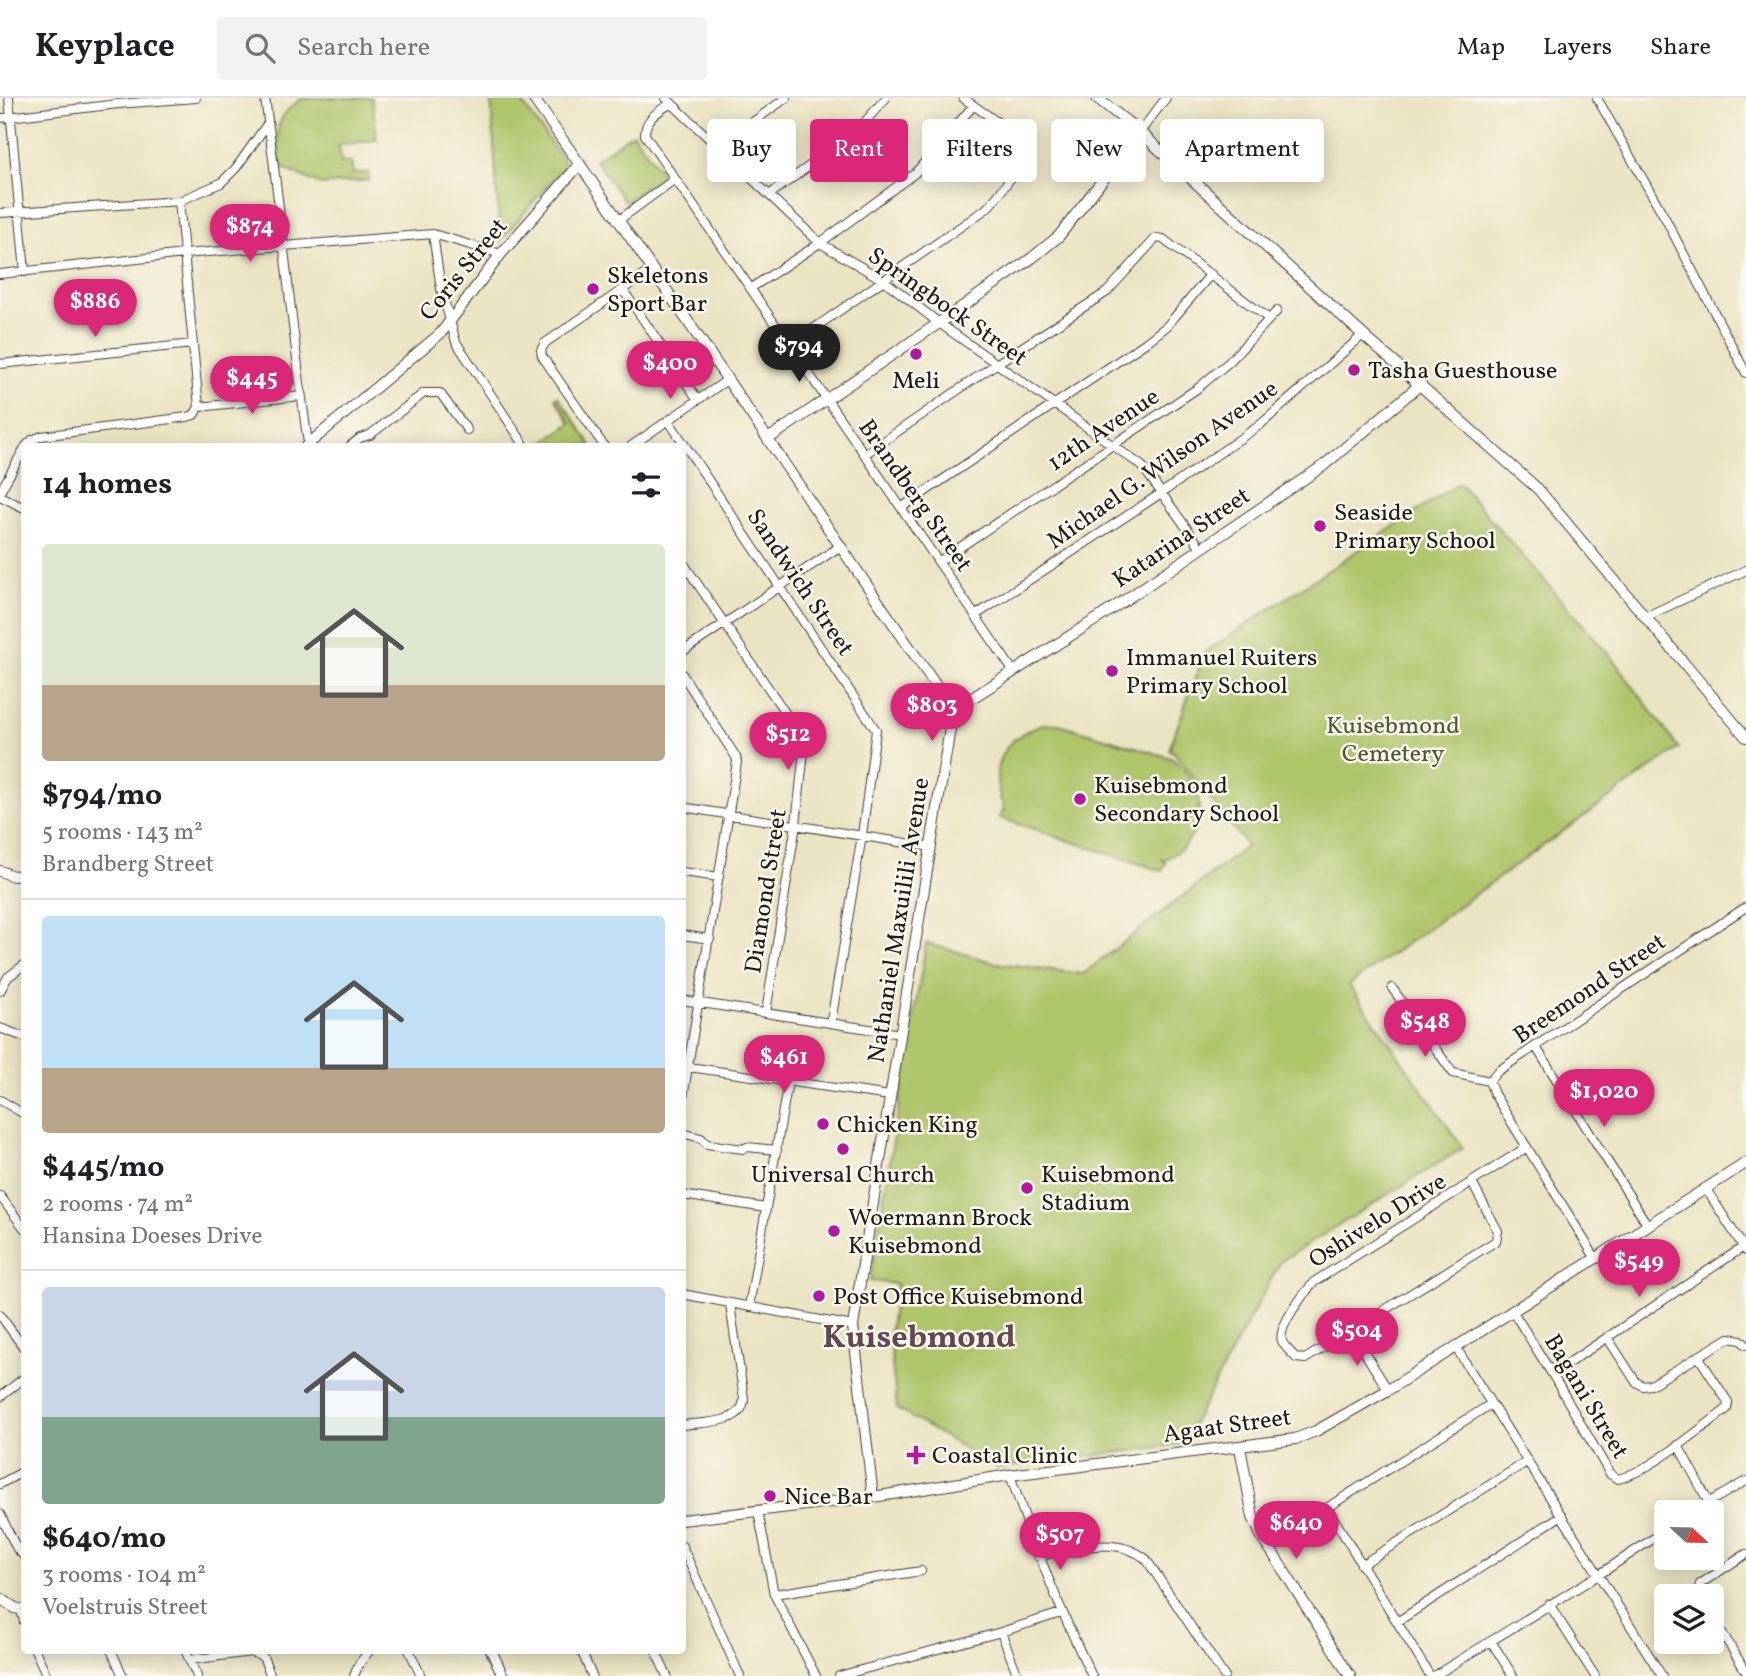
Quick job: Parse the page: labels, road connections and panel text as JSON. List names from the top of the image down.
{
  "streets": {
    "street": [
      "Coris Street",
      "Springbock Street",
      "12th Avenue",
      "Michael G. Wilson Avenue",
      "Brandberg Street",
      "Katarina Street",
      "Sandwich Street",
      "Diamond Street",
      "Nathaniel Maxuilili Avenue",
      "Breemond Street",
      "Oshivelo Drive",
      "Bagani Street",
      "Agaat Street"
    ]
  },
  "crossings": [
    ["Springbock Street", "12th Avenue"],
    ["Springbock Street", "Michael G. Wilson Avenue"],
    ["Springbock Street", "Brandberg Street"],
    ["Springbock Street", "Katarina Street"],
    ["12th Avenue", "Brandberg Street"],
    ["Michael G. Wilson Avenue", "Brandberg Street"],
    ["Brandberg Street", "Katarina Street"],
    ["Katarina Street", "Nathaniel Maxuilili Avenue"],
    ["Nathaniel Maxuilili Avenue", "Agaat Street"],
    ["Bagani Street", "Agaat Street"]
  ],
  "districts": ["Kuisebmond"],
  "parks": ["Kuisebmond Cemetery"],
  "places": {
    "other": [
      "Skeletons Sport Bar",
      "Meli",
      "Tasha Guesthouse",
      "Seaside Primary School",
      "Immanuel Ruiters Primary School",
      "Kuisebmond Secondary School",
      "Chicken King",
      "Universal Church",
      "Kuisebmond Stadium",
      "Woermann Brock Kuisebmond",
      "Post Office Kuisebmond",
      "Nice Bar"
    ],
    "health": ["Coastal Clinic"]
  },
  "north": "right",
  "page": {
    "header": "Keyplace",
    "search": "Search here",
    "nav": ["Map", "Layers", "Share"],
    "chip": [
      "Buy",
      "Rent",
      "Filters",
      "New",
      "Apartment"
    ],
    "price": [
      "$874",
      "$886",
      "$794",
      "$400",
      "$445",
      "$803",
      "$512",
      "$548",
      "$461",
      "$1,020",
      "$549",
      "$504",
      "$640",
      "$507"
    ],
    "heading": "14 homes",
    "list": [
      {
        "name": "$794/mo",
        "note": "5 rooms · 143 m² · Brandberg Street"
      },
      {
        "name": "$445/mo",
        "note": "2 rooms · 74 m² · Hansina Doeses Drive"
      },
      {
        "name": "$640/mo",
        "note": "3 rooms · 104 m² · Voelstruis Street"
      }
    ]
  }
}
